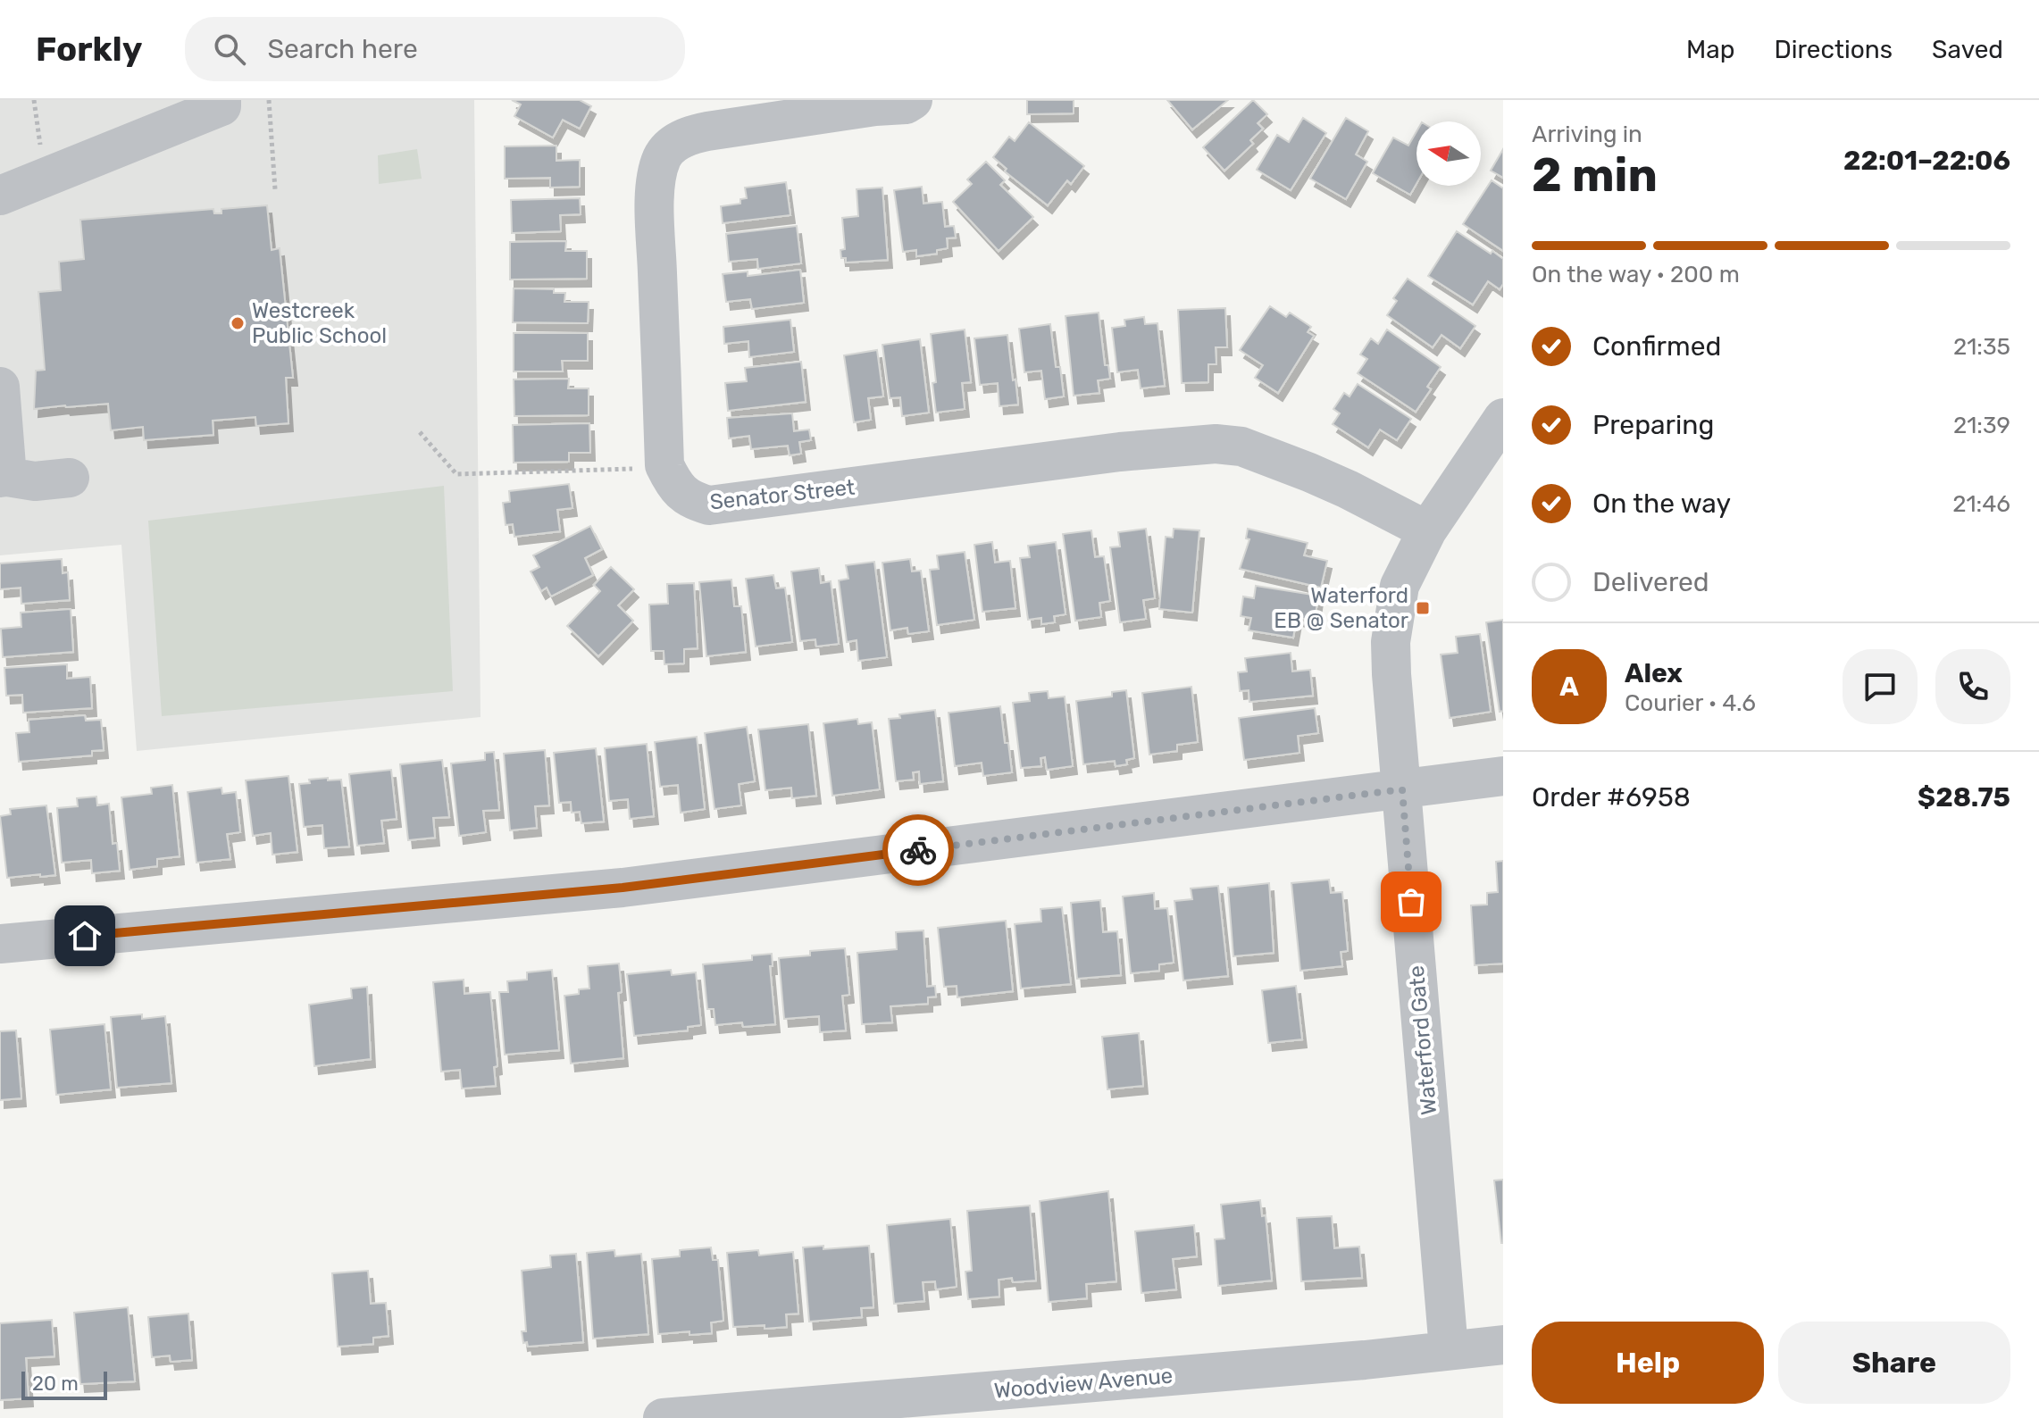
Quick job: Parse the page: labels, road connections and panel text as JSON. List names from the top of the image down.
{
  "streets": {
    "street": ["Senator Street", "Waterford Gate", "Woodview Avenue"]
  },
  "crossings": [
    ["Senator Street", "Waterford Gate"],
    ["Waterford Gate", "Woodview Avenue"]
  ],
  "places": {
    "other": ["Westcreek Public School"],
    "transit": ["Waterford EB @ Senator"]
  },
  "scale_bar": "20 m",
  "north": "left",
  "page": {
    "header": "Forkly",
    "search": "Search here",
    "nav": ["Map", "Directions", "Saved"],
    "heading": ["2 min", "Arriving in", "22:01–22:06"],
    "panel": [
      "Alex",
      "Courier · 4.6",
      "Order #6958",
      "$28.75"
    ],
    "bar": "On the way · 200 m",
    "list": [
      ["Confirmed", "21:35"],
      ["Preparing", "21:39"],
      ["On the way", "21:46"],
      "Delivered"
    ],
    "round": "A",
    "buttons": ["Help", "Share"],
    "scale": "20 m"
  }
}
